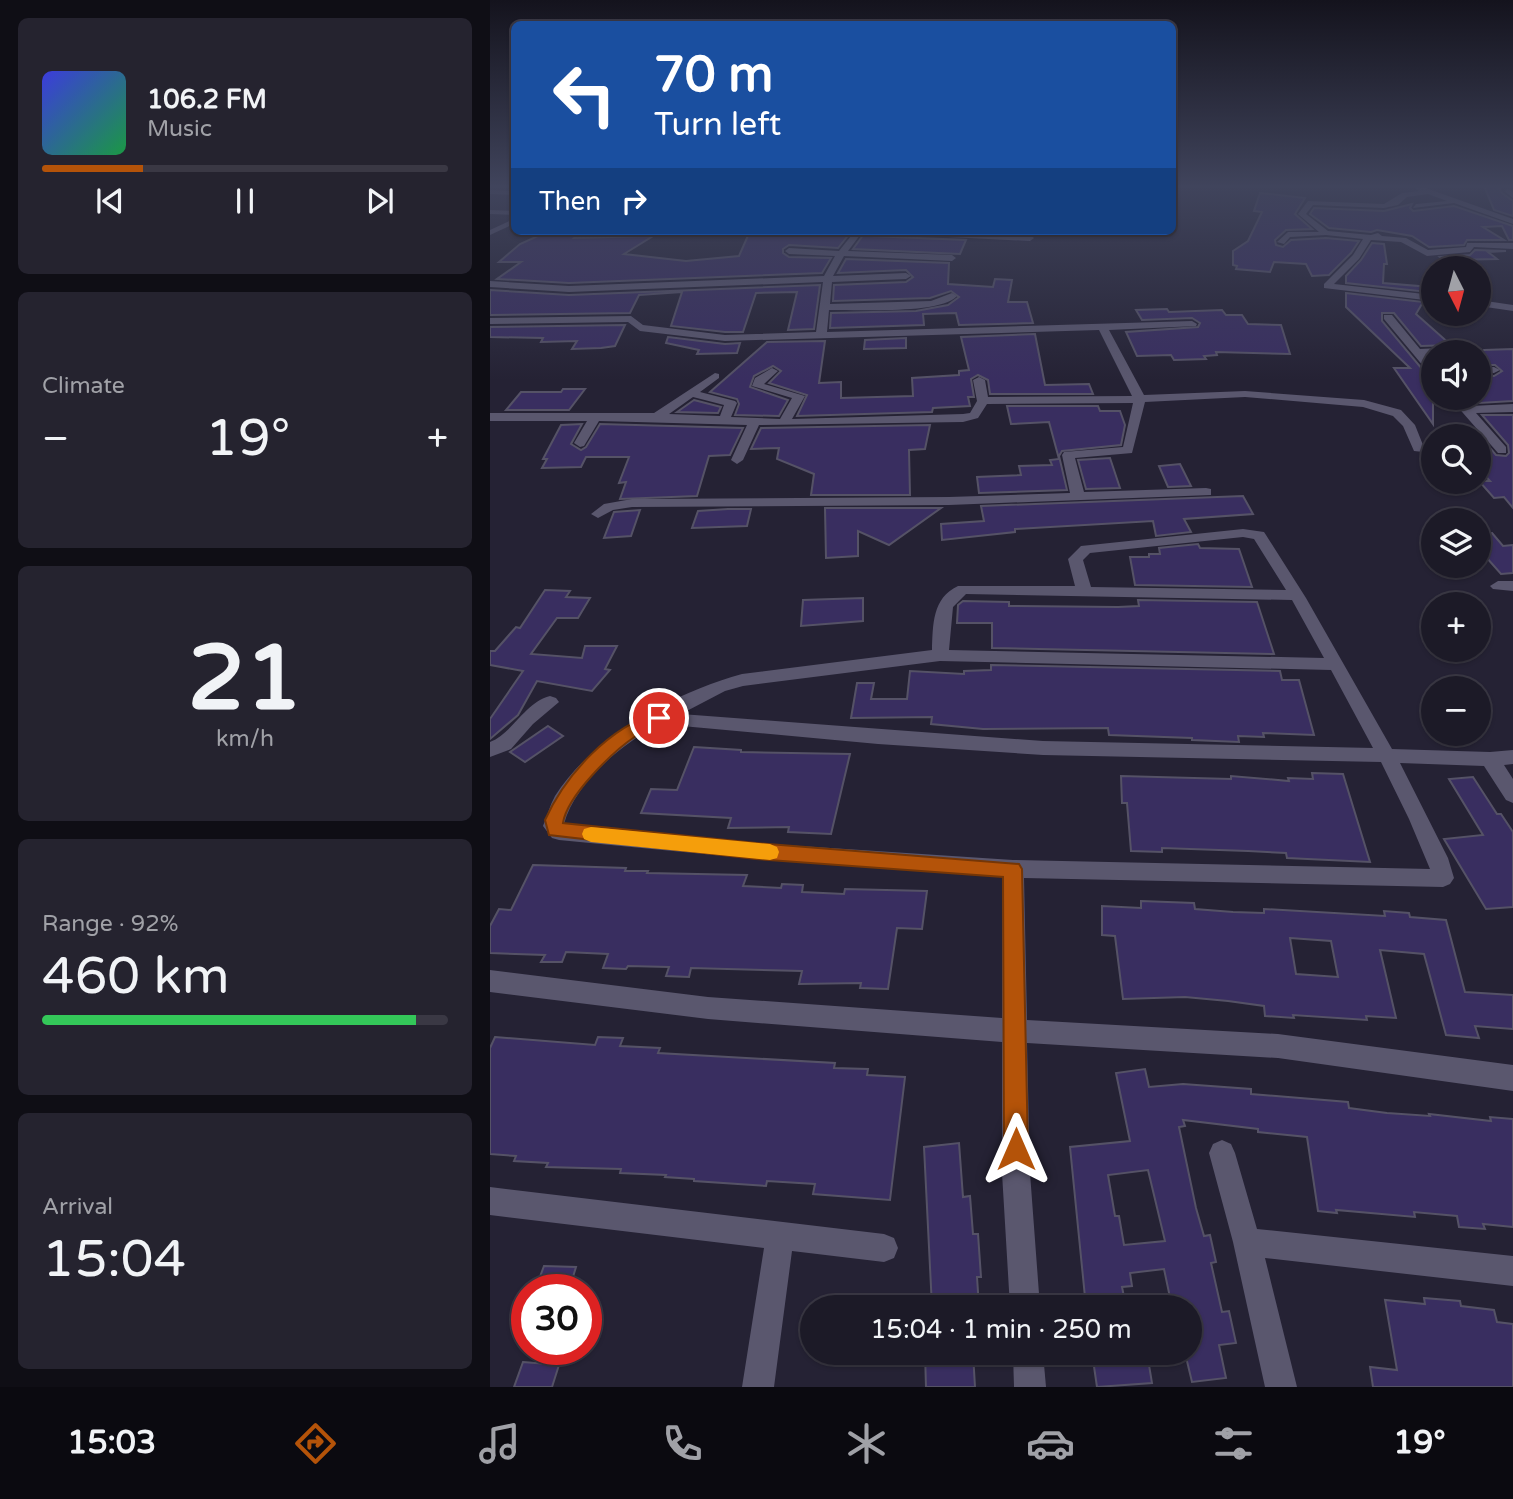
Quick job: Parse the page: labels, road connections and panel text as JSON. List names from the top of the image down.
{
  "north": "bottom",
  "page": {
    "turn": ["70 m", "Turn left"],
    "song": ["106.2 FM", "Music"],
    "then": "Then",
    "map_buttons": ["+", "−"],
    "tile": [
      "Climate",
      ["21", "km/h"],
      ["Range · 92%", "460 km"],
      ["Arrival", "15:04"]
    ],
    "heat": ["−", "19°", "+"],
    "limit": "30",
    "trip": "15:04 · 1 min · 250 m",
    "tabs": ["15:03", "19°"]
  }
}
